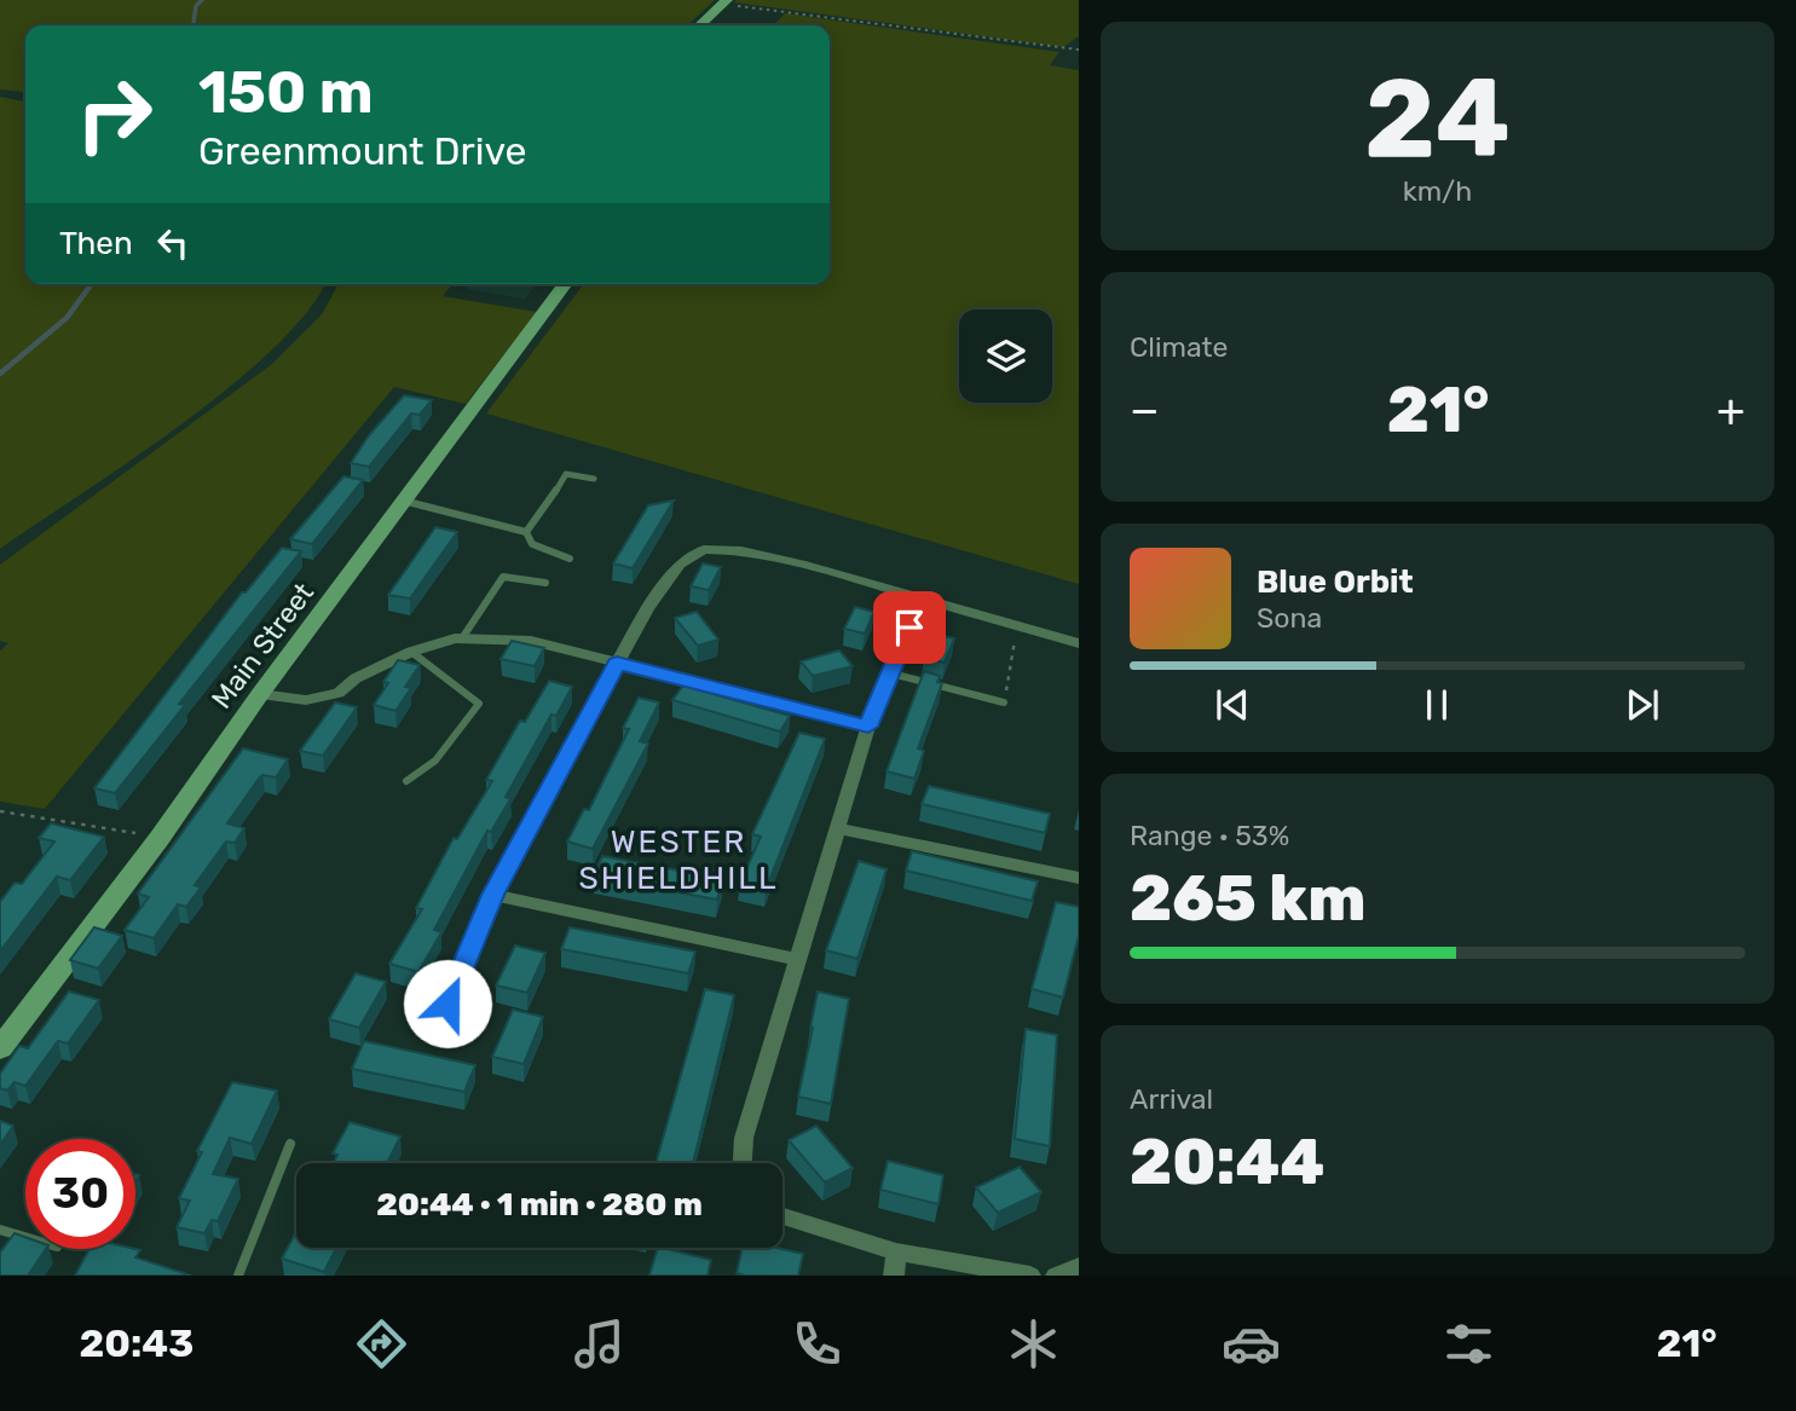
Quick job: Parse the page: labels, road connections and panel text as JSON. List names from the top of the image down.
{
  "streets": {
    "street": ["Main Street"]
  },
  "districts": ["WESTER SHIELDHILL"],
  "page": {
    "tile": [
      ["24", "km/h"],
      "Climate",
      ["Range · 53%", "265 km"],
      ["Arrival", "20:44"]
    ],
    "turn": ["150 m", "Greenmount Drive"],
    "then": "Then",
    "heat": ["−", "21°", "+"],
    "song": ["Blue Orbit", "Sona"],
    "limit": "30",
    "trip": "20:44 · 1 min · 280 m",
    "tabs": ["20:43", "21°"]
  }
}
